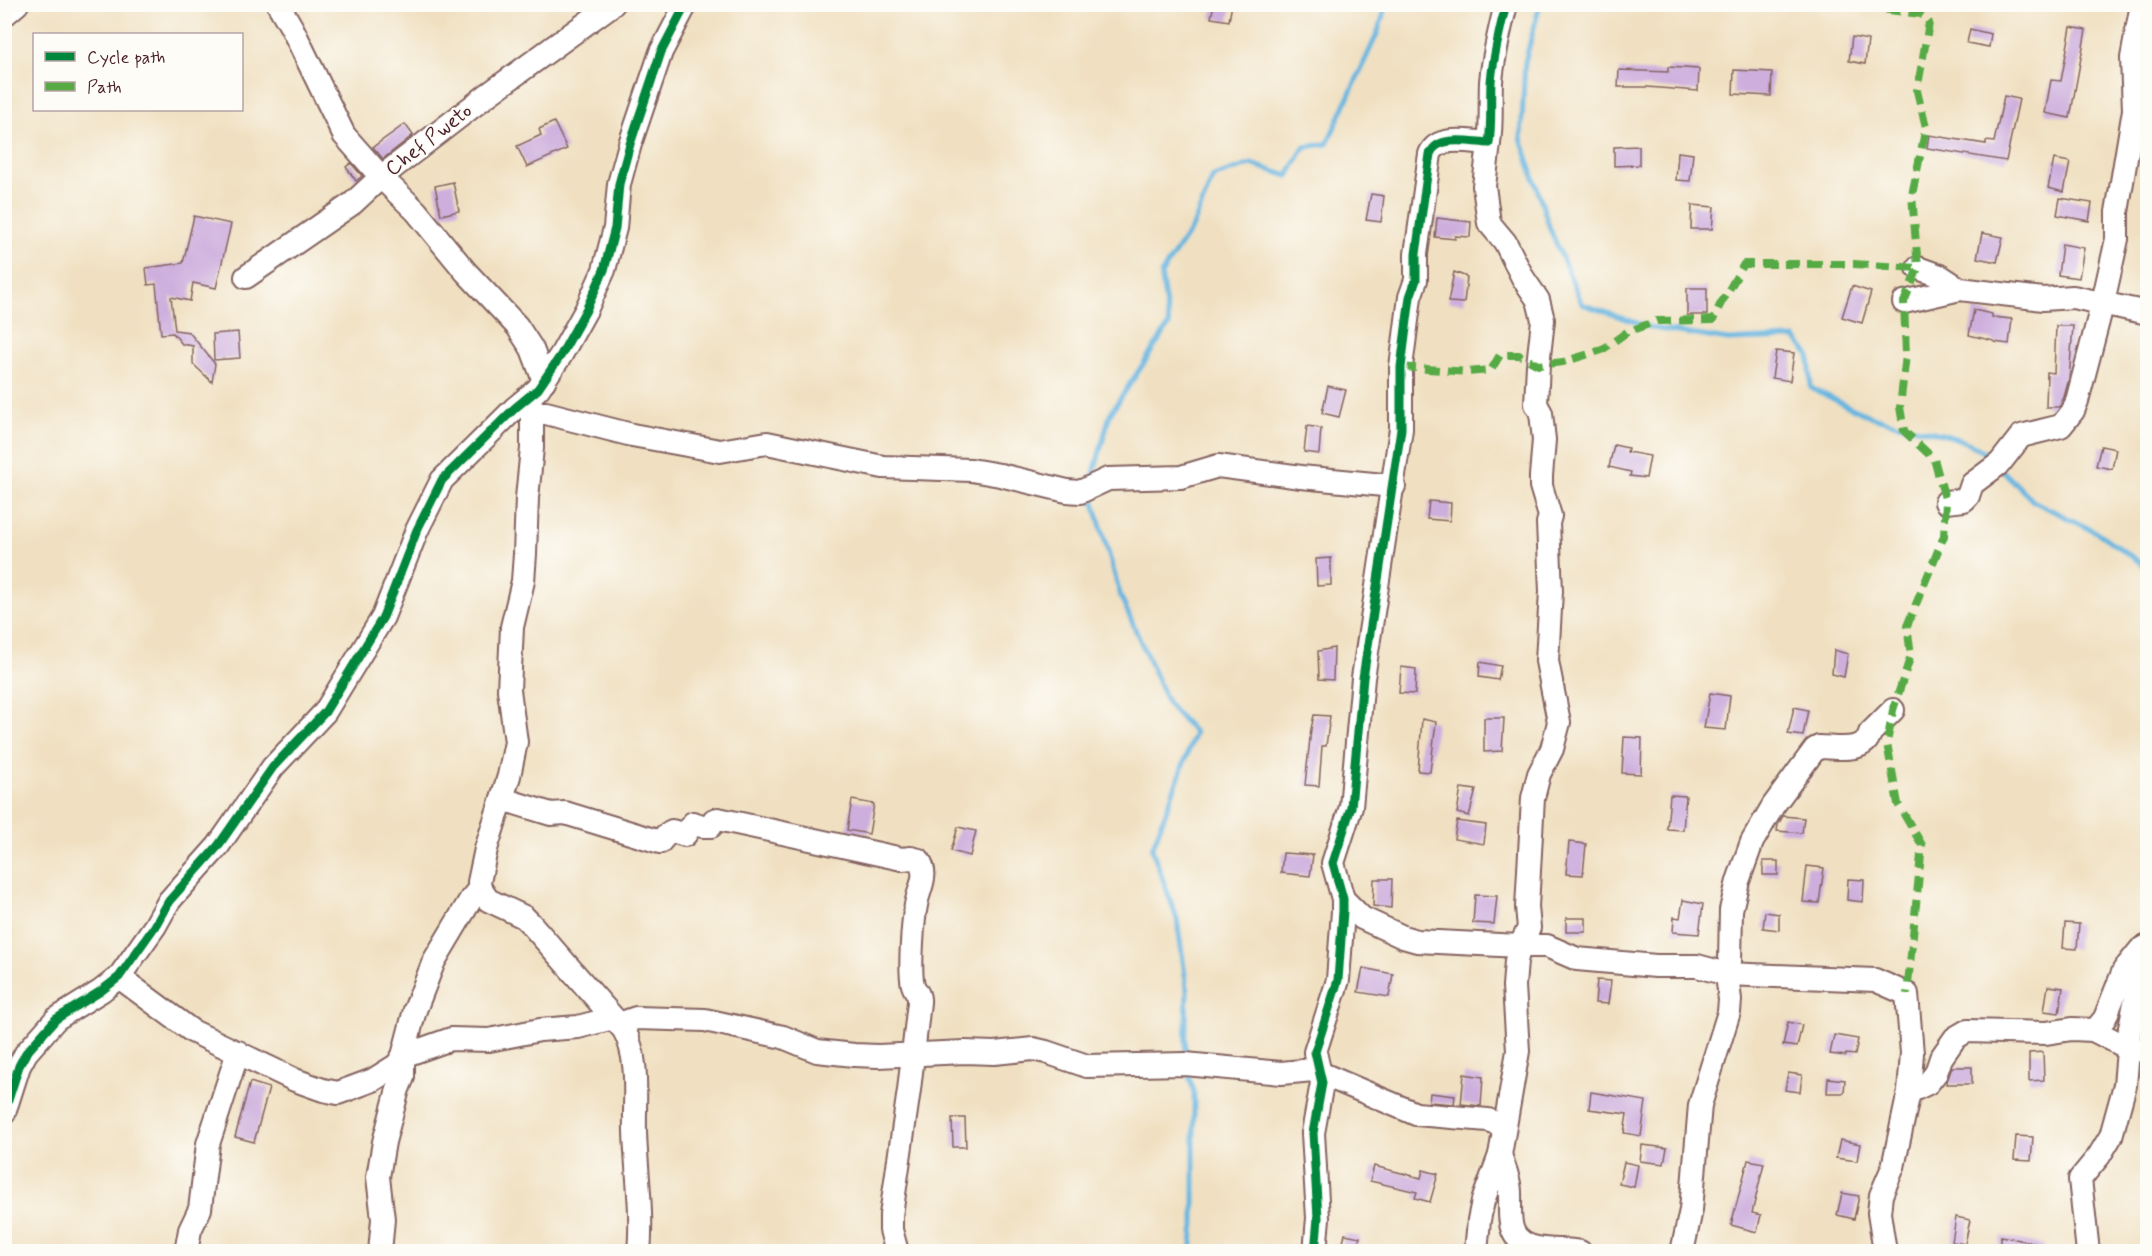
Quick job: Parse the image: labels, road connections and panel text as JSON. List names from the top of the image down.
{
  "streets": {
    "street": ["Chef Pweto"]
  },
  "legend": ["Cycle path", "Path"]
}
